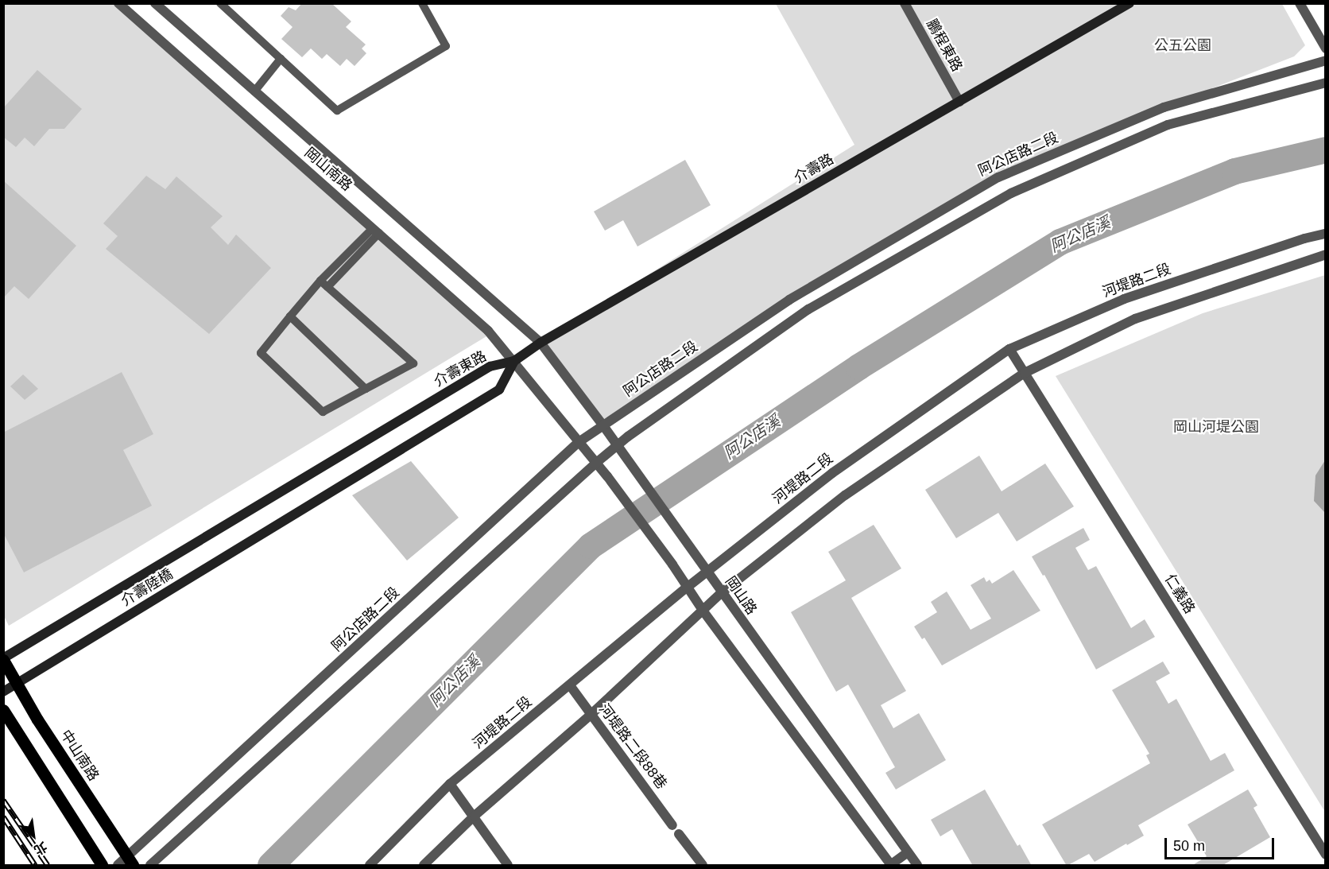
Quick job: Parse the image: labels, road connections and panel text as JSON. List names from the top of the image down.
{
  "streets": {
    "main road": [
      "介壽路",
      "介壽東路",
      "介壽陸橋",
      "中山南路"
    ],
    "street": [
      "鵬程東路",
      "阿公店路二段",
      "岡山南路",
      "河堤路二段",
      "仁義路",
      "岡山路",
      "河堤路二段88巷"
    ]
  },
  "crossings": [
    ["鵬程東路", "介壽路"],
    ["阿公店路二段", "岡山路"],
    ["阿公店路二段", "中山南路"],
    ["介壽路", "岡山南路"],
    ["介壽路", "介壽東路"],
    ["介壽路", "岡山路"],
    ["岡山南路", "介壽東路"],
    ["岡山南路", "岡山路"],
    ["河堤路二段", "仁義路"],
    ["河堤路二段", "岡山路"],
    ["河堤路二段", "河堤路二段88巷"],
    ["介壽東路", "介壽陸橋"],
    ["介壽陸橋", "中山南路"]
  ],
  "water": ["阿公店溪"],
  "parks": ["公五公園", "岡山河堤公園"],
  "scale_bar": "50 m",
  "north": "bottom right"
}
